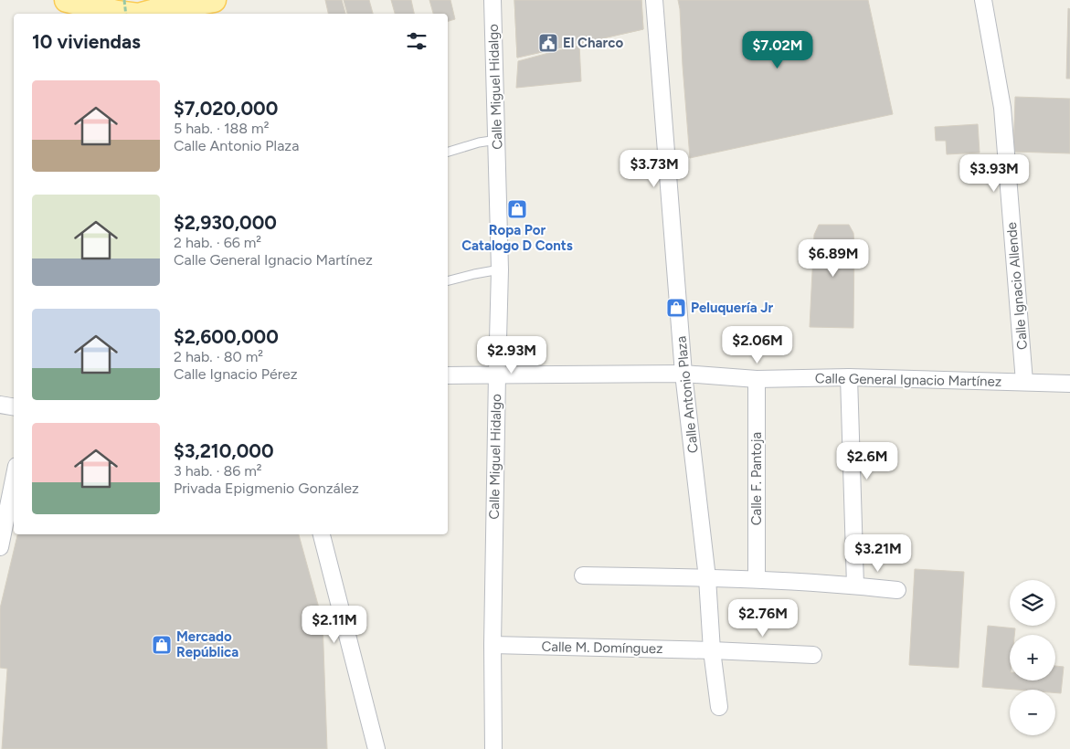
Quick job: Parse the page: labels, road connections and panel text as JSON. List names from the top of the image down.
{
  "streets": {
    "street": [
      "Calle Miguel Hidalgo",
      "Calle Ignacio Allende",
      "Calle General Ignacio Martínez",
      "Calle Antonio Plaza",
      "Calle F. Pantoja",
      "Calle M. Domínguez"
    ]
  },
  "crossings": [
    ["Calle Miguel Hidalgo", "Calle General Ignacio Martínez"],
    ["Calle Miguel Hidalgo", "Calle M. Domínguez"],
    ["Calle Ignacio Allende", "Calle General Ignacio Martínez"],
    ["Calle General Ignacio Martínez", "Calle Antonio Plaza"],
    ["Calle General Ignacio Martínez", "Calle F. Pantoja"],
    ["Calle Antonio Plaza", "Calle M. Domínguez"]
  ],
  "places": {
    "public building": ["El Charco"],
    "shop": ["Ropa Por Catalogo D Conts", "Peluquería Jr", "Mercado República"]
  },
  "page": {
    "heading": "10 viviendas",
    "price": [
      "$7.02M",
      "$3.73M",
      "$3.93M",
      "$6.89M",
      "$2.06M",
      "$2.93M",
      "$2.6M",
      "$3.21M",
      "$2.76M",
      "$2.11M"
    ],
    "list": [
      {
        "name": "$7,020,000",
        "note": "5 hab. · 188 m² · Calle Antonio Plaza"
      },
      {
        "name": "$2,930,000",
        "note": "2 hab. · 66 m² · Calle General Ignacio Martínez"
      },
      {
        "name": "$2,600,000",
        "note": "2 hab. · 80 m² · Calle Ignacio Pérez"
      },
      {
        "name": "$3,210,000",
        "note": "3 hab. · 86 m² · Privada Epigmenio González"
      }
    ],
    "map_buttons": ["+", "−"]
  }
}
